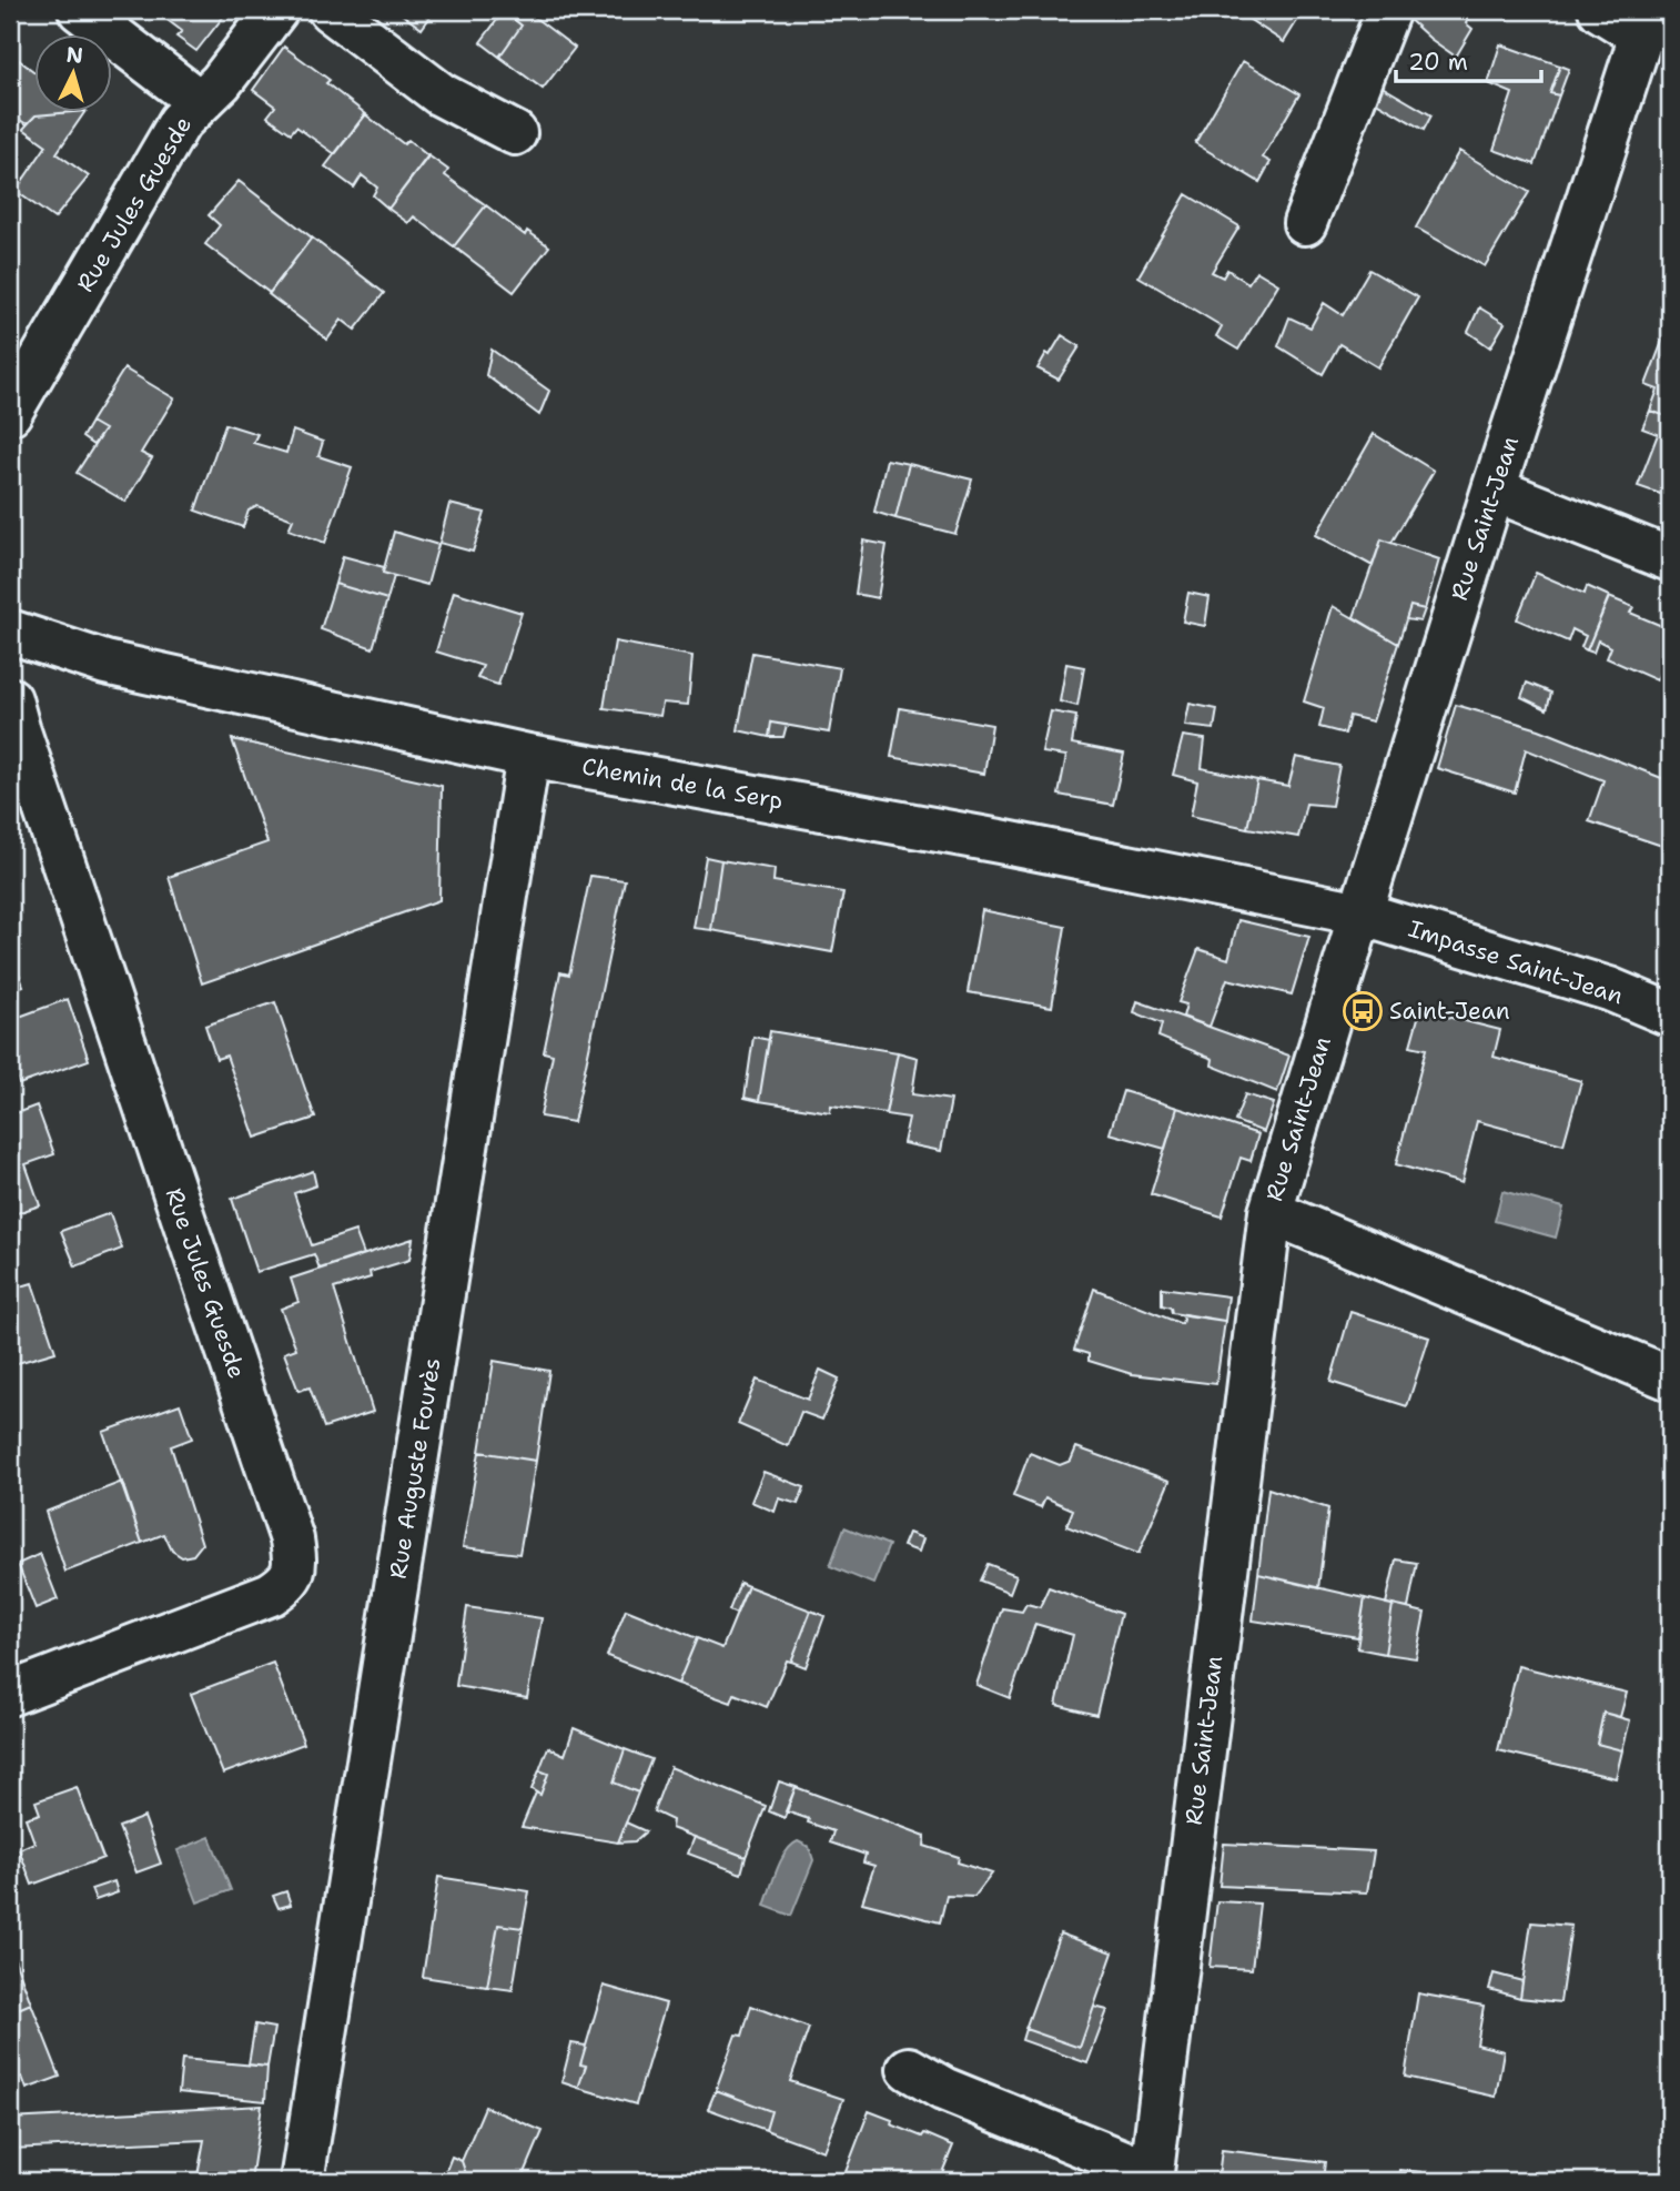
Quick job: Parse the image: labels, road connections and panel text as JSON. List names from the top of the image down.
{
  "streets": {
    "street": [
      "Rue Jules Guesde",
      "Rue Saint-Jean",
      "Chemin de la Serp",
      "Impasse Saint-Jean",
      "Rue Auguste Fourès"
    ]
  },
  "crossings": [
    ["Rue Saint-Jean", "Chemin de la Serp"],
    ["Rue Saint-Jean", "Impasse Saint-Jean"],
    ["Chemin de la Serp", "Impasse Saint-Jean"],
    ["Chemin de la Serp", "Rue Auguste Fourès"]
  ],
  "places": {
    "bus stop": ["Saint-Jean"]
  },
  "scale_bar": "20 m",
  "north": "top"
}
